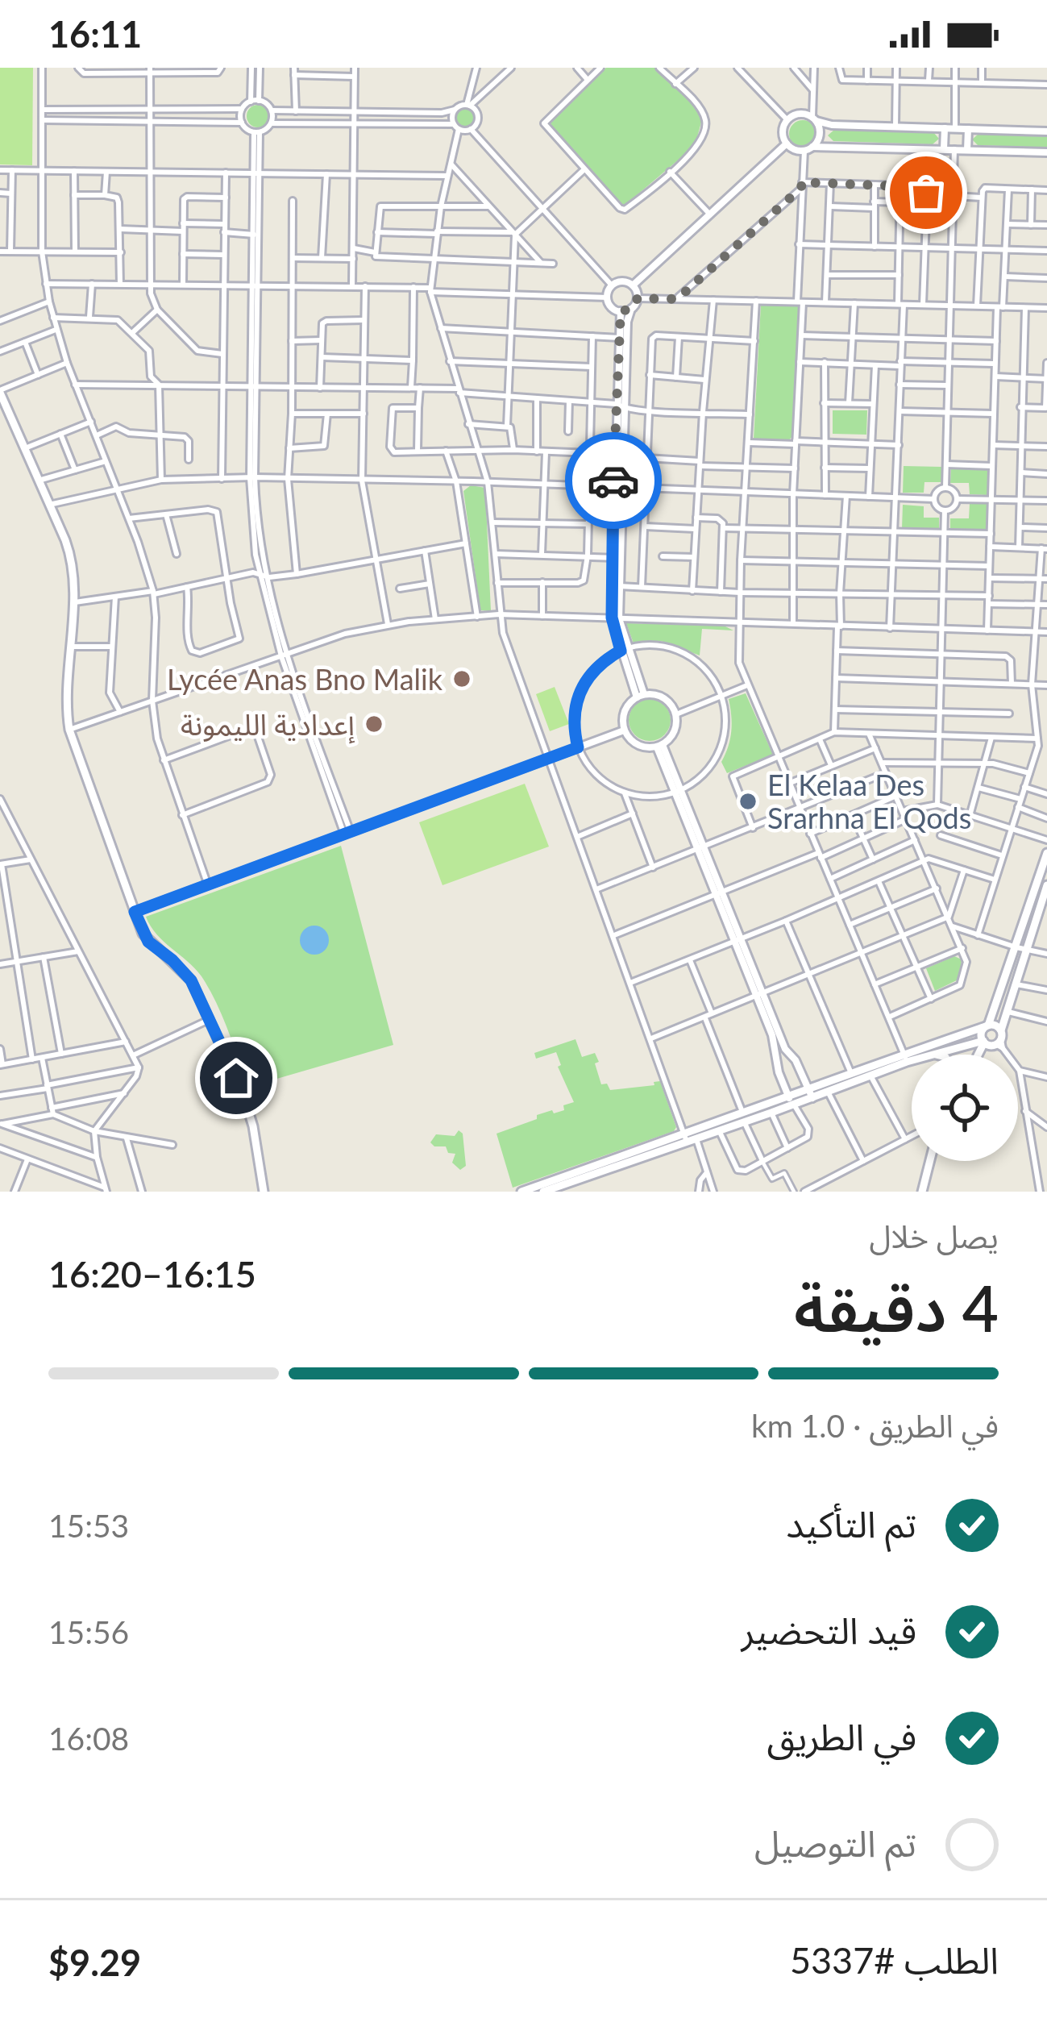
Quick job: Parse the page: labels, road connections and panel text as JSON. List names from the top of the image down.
{
  "places": ["Lycée Anas Bno Malik", "إعدادية الليمونة", "El Kelaa Des Srarhna El Qods"],
  "page": {
    "status": "16:11",
    "heading": ["4 دقيقة", "يصل خلال", "16:15–16:20"],
    "panel": ["الطلب #5337", "$9.29"],
    "bar": "في الطريق · 1.0 km",
    "list": [
      ["تم التأكيد", "15:53"],
      ["قيد التحضير", "15:56"],
      ["في الطريق", "16:08"],
      "تم التوصيل"
    ]
  }
}
